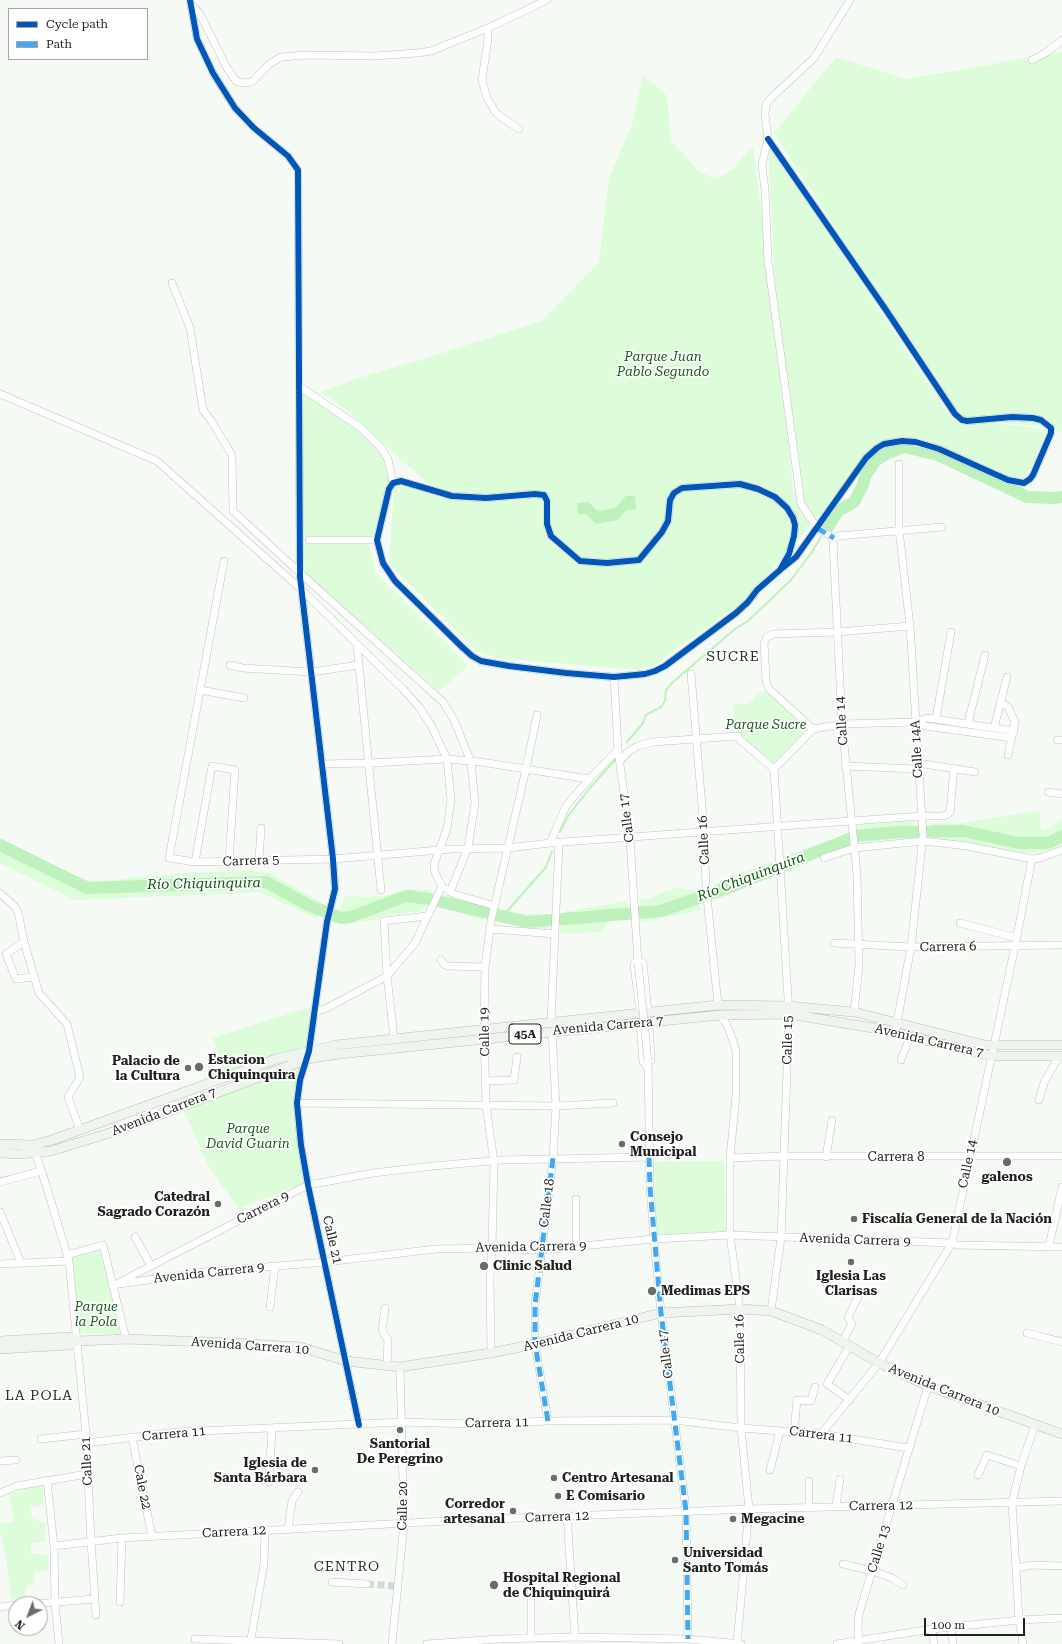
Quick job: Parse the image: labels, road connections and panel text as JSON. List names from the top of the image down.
{
  "streets": {
    "main road": ["Avenida Carrera 7", "45A", "Avenida Carrera 10"],
    "street": [
      "Calle 14",
      "Calle 14A",
      "Calle 17",
      "Calle 16",
      "Carrera 5",
      "Carrera 6",
      "Calle 19",
      "Calle 15",
      "Carrera 8",
      "Calle 18",
      "Carrera 9",
      "Calle 21",
      "Avenida Carrera 9",
      "Carrera 11",
      "Cale 22",
      "Calle 20",
      "Carrera 12",
      "Calle 13"
    ]
  },
  "crossings": [
    ["Calle 14", "Carrera 5"],
    ["Calle 14", "Carrera 6"],
    ["Calle 14", "Avenida Carrera 7"],
    ["Calle 14", "Carrera 8"],
    ["Calle 14", "Avenida Carrera 9"],
    ["Calle 14", "Avenida Carrera 10"],
    ["Calle 14", "Carrera 11"],
    ["Calle 14A", "Carrera 5"],
    ["Calle 14A", "Carrera 6"],
    ["Calle 14A", "Avenida Carrera 7"],
    ["Calle 17", "Carrera 5"],
    ["Calle 17", "Avenida Carrera 7"],
    ["Calle 17", "Avenida Carrera 9"],
    ["Calle 17", "Avenida Carrera 10"],
    ["Calle 17", "Carrera 11"],
    ["Calle 17", "Carrera 12"],
    ["Calle 16", "Carrera 5"],
    ["Calle 16", "Avenida Carrera 7"],
    ["Calle 16", "Carrera 8"],
    ["Calle 16", "Avenida Carrera 9"],
    ["Calle 16", "Avenida Carrera 10"],
    ["Calle 16", "Carrera 11"],
    ["Calle 16", "Carrera 12"],
    ["Carrera 5", "Calle 19"],
    ["Carrera 5", "Calle 15"],
    ["Carrera 5", "Calle 18"],
    ["Carrera 5", "Calle 21"],
    ["Avenida Carrera 7", "Calle 19"],
    ["Avenida Carrera 7", "Calle 15"],
    ["Avenida Carrera 7", "Calle 18"],
    ["Avenida Carrera 7", "Calle 21"],
    ["Calle 19", "Carrera 9"],
    ["Calle 19", "Avenida Carrera 9"],
    ["Calle 19", "Avenida Carrera 10"],
    ["Calle 15", "Carrera 8"],
    ["Calle 15", "Avenida Carrera 9"],
    ["Calle 15", "Avenida Carrera 10"],
    ["Calle 18", "Carrera 9"],
    ["Calle 18", "Avenida Carrera 9"],
    ["Calle 18", "Avenida Carrera 10"],
    ["Calle 18", "Carrera 11"],
    ["Carrera 9", "Calle 21"],
    ["Carrera 9", "Avenida Carrera 9"],
    ["Calle 21", "Avenida Carrera 9"],
    ["Calle 21", "Avenida Carrera 10"],
    ["Calle 21", "Carrera 11"],
    ["Calle 21", "Carrera 12"],
    ["Avenida Carrera 10", "Calle 20"],
    ["Avenida Carrera 10", "Calle 13"],
    ["Carrera 11", "Cale 22"],
    ["Carrera 11", "Calle 20"],
    ["Carrera 11", "Calle 13"],
    ["Cale 22", "Carrera 12"],
    ["Calle 20", "Carrera 12"],
    ["Carrera 12", "Calle 13"]
  ],
  "districts": ["SUCRE", "LA POLA", "CENTRO"],
  "water": ["Río Chiquinquira"],
  "parks": [
    "Parque Juan Pablo Segundo",
    "Parque Sucre",
    "Parque David Guarin",
    "Parque la Pola"
  ],
  "places": [
    "Estacion Chiquinquira",
    "Palacio de la Cultura",
    "Consejo Municipal",
    "galenos",
    "Catedral Sagrado Corazón",
    "Fiscalía General de la Nación",
    "Iglesia Las Clarisas",
    "Clinic Salud",
    "Medimas EPS",
    "Santorial De Peregrino",
    "Iglesia de Santa Bárbara",
    "Centro Artesanal",
    "E Comisario",
    "Corredor artesanal",
    "Megacine",
    "Universidad Santo Tomás",
    "Hospital Regional de Chiquinquirá"
  ],
  "legend": ["Cycle path", "Path"],
  "scale_bar": "100 m",
  "north": "bottom left"
}
